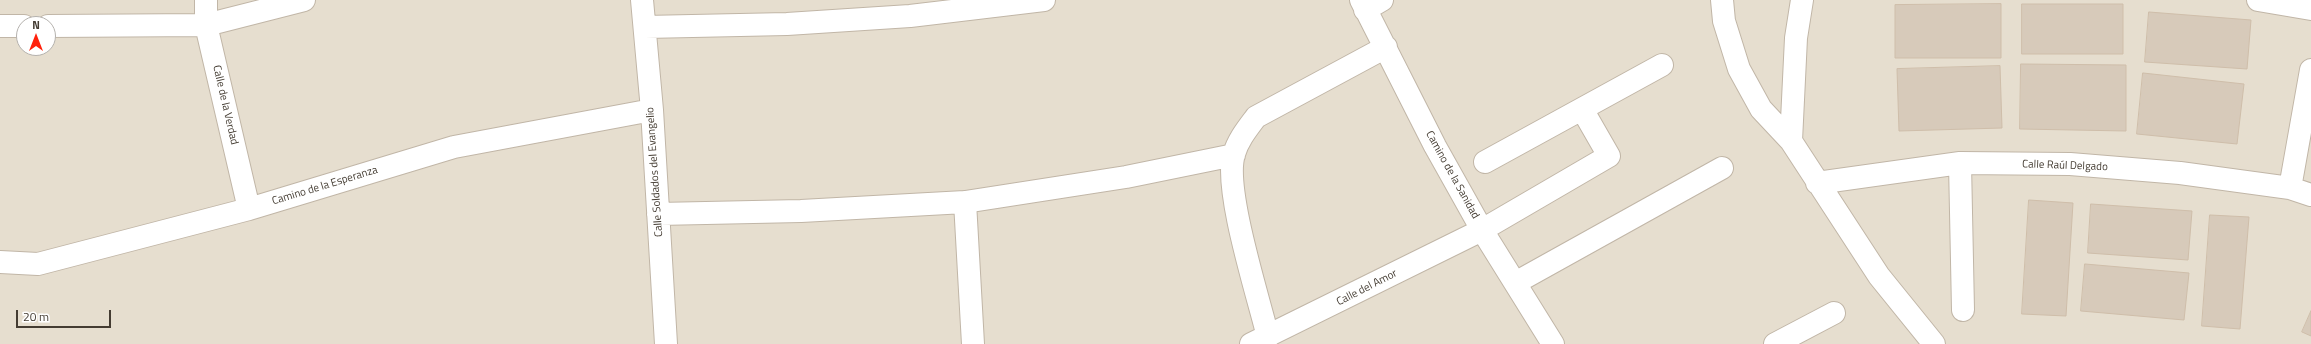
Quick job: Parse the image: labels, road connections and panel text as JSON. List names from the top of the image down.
{
  "streets": {
    "street": [
      "Calle de la Verdad",
      "Calle Raúl Delgado",
      "Calle Soldados del Evangelio",
      "Camino de la Sanidad",
      "Camino de la Esperanza",
      "Calle del Amor"
    ]
  },
  "crossings": [
    ["Calle de la Verdad", "Camino de la Esperanza"],
    ["Calle Soldados del Evangelio", "Camino de la Esperanza"],
    ["Camino de la Sanidad", "Calle del Amor"]
  ],
  "scale_bar": "20 m",
  "north": "top"
}
